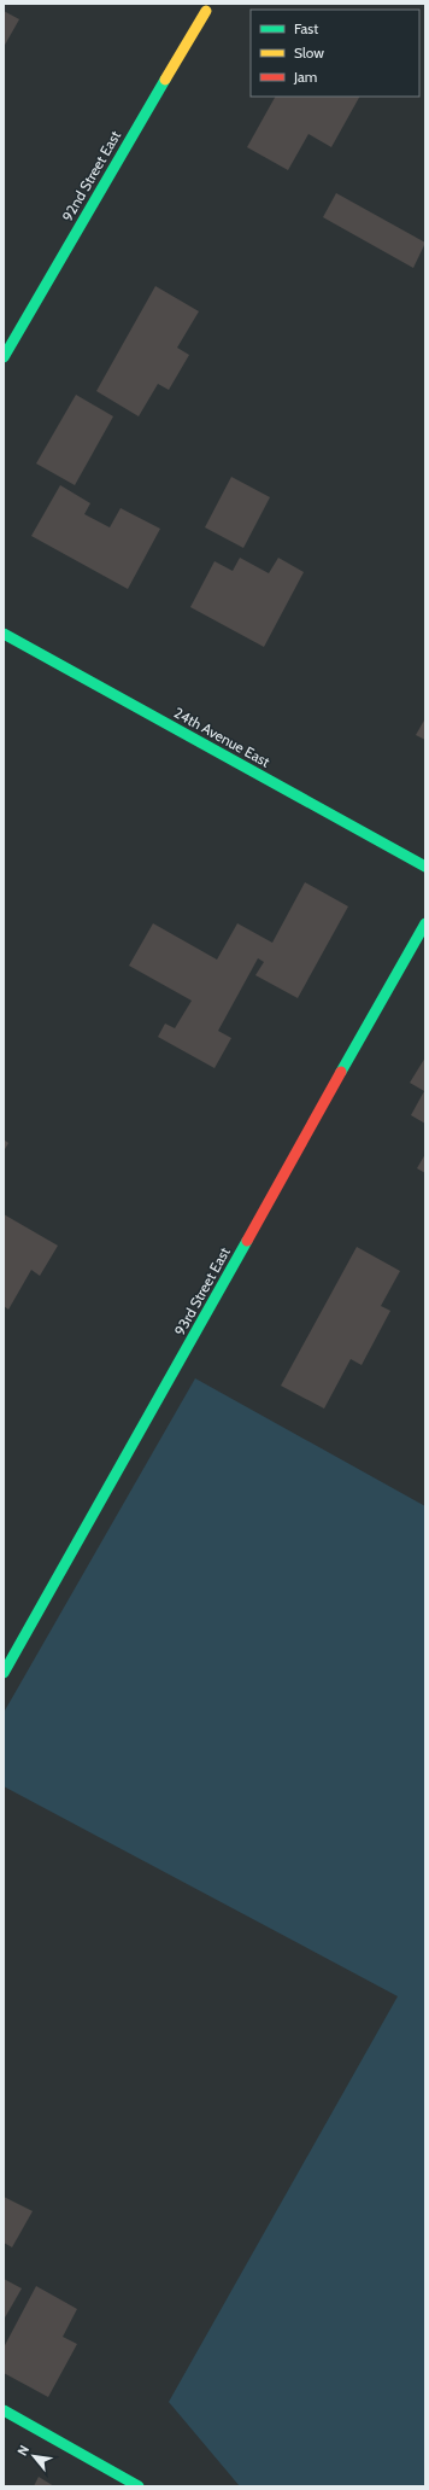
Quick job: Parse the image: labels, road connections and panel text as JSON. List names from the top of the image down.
{
  "streets": {
    "street": ["92nd Street East", "24th Avenue East", "93rd Street East"]
  },
  "legend": ["Fast", "Slow", "Jam"],
  "north": "top left"
}
